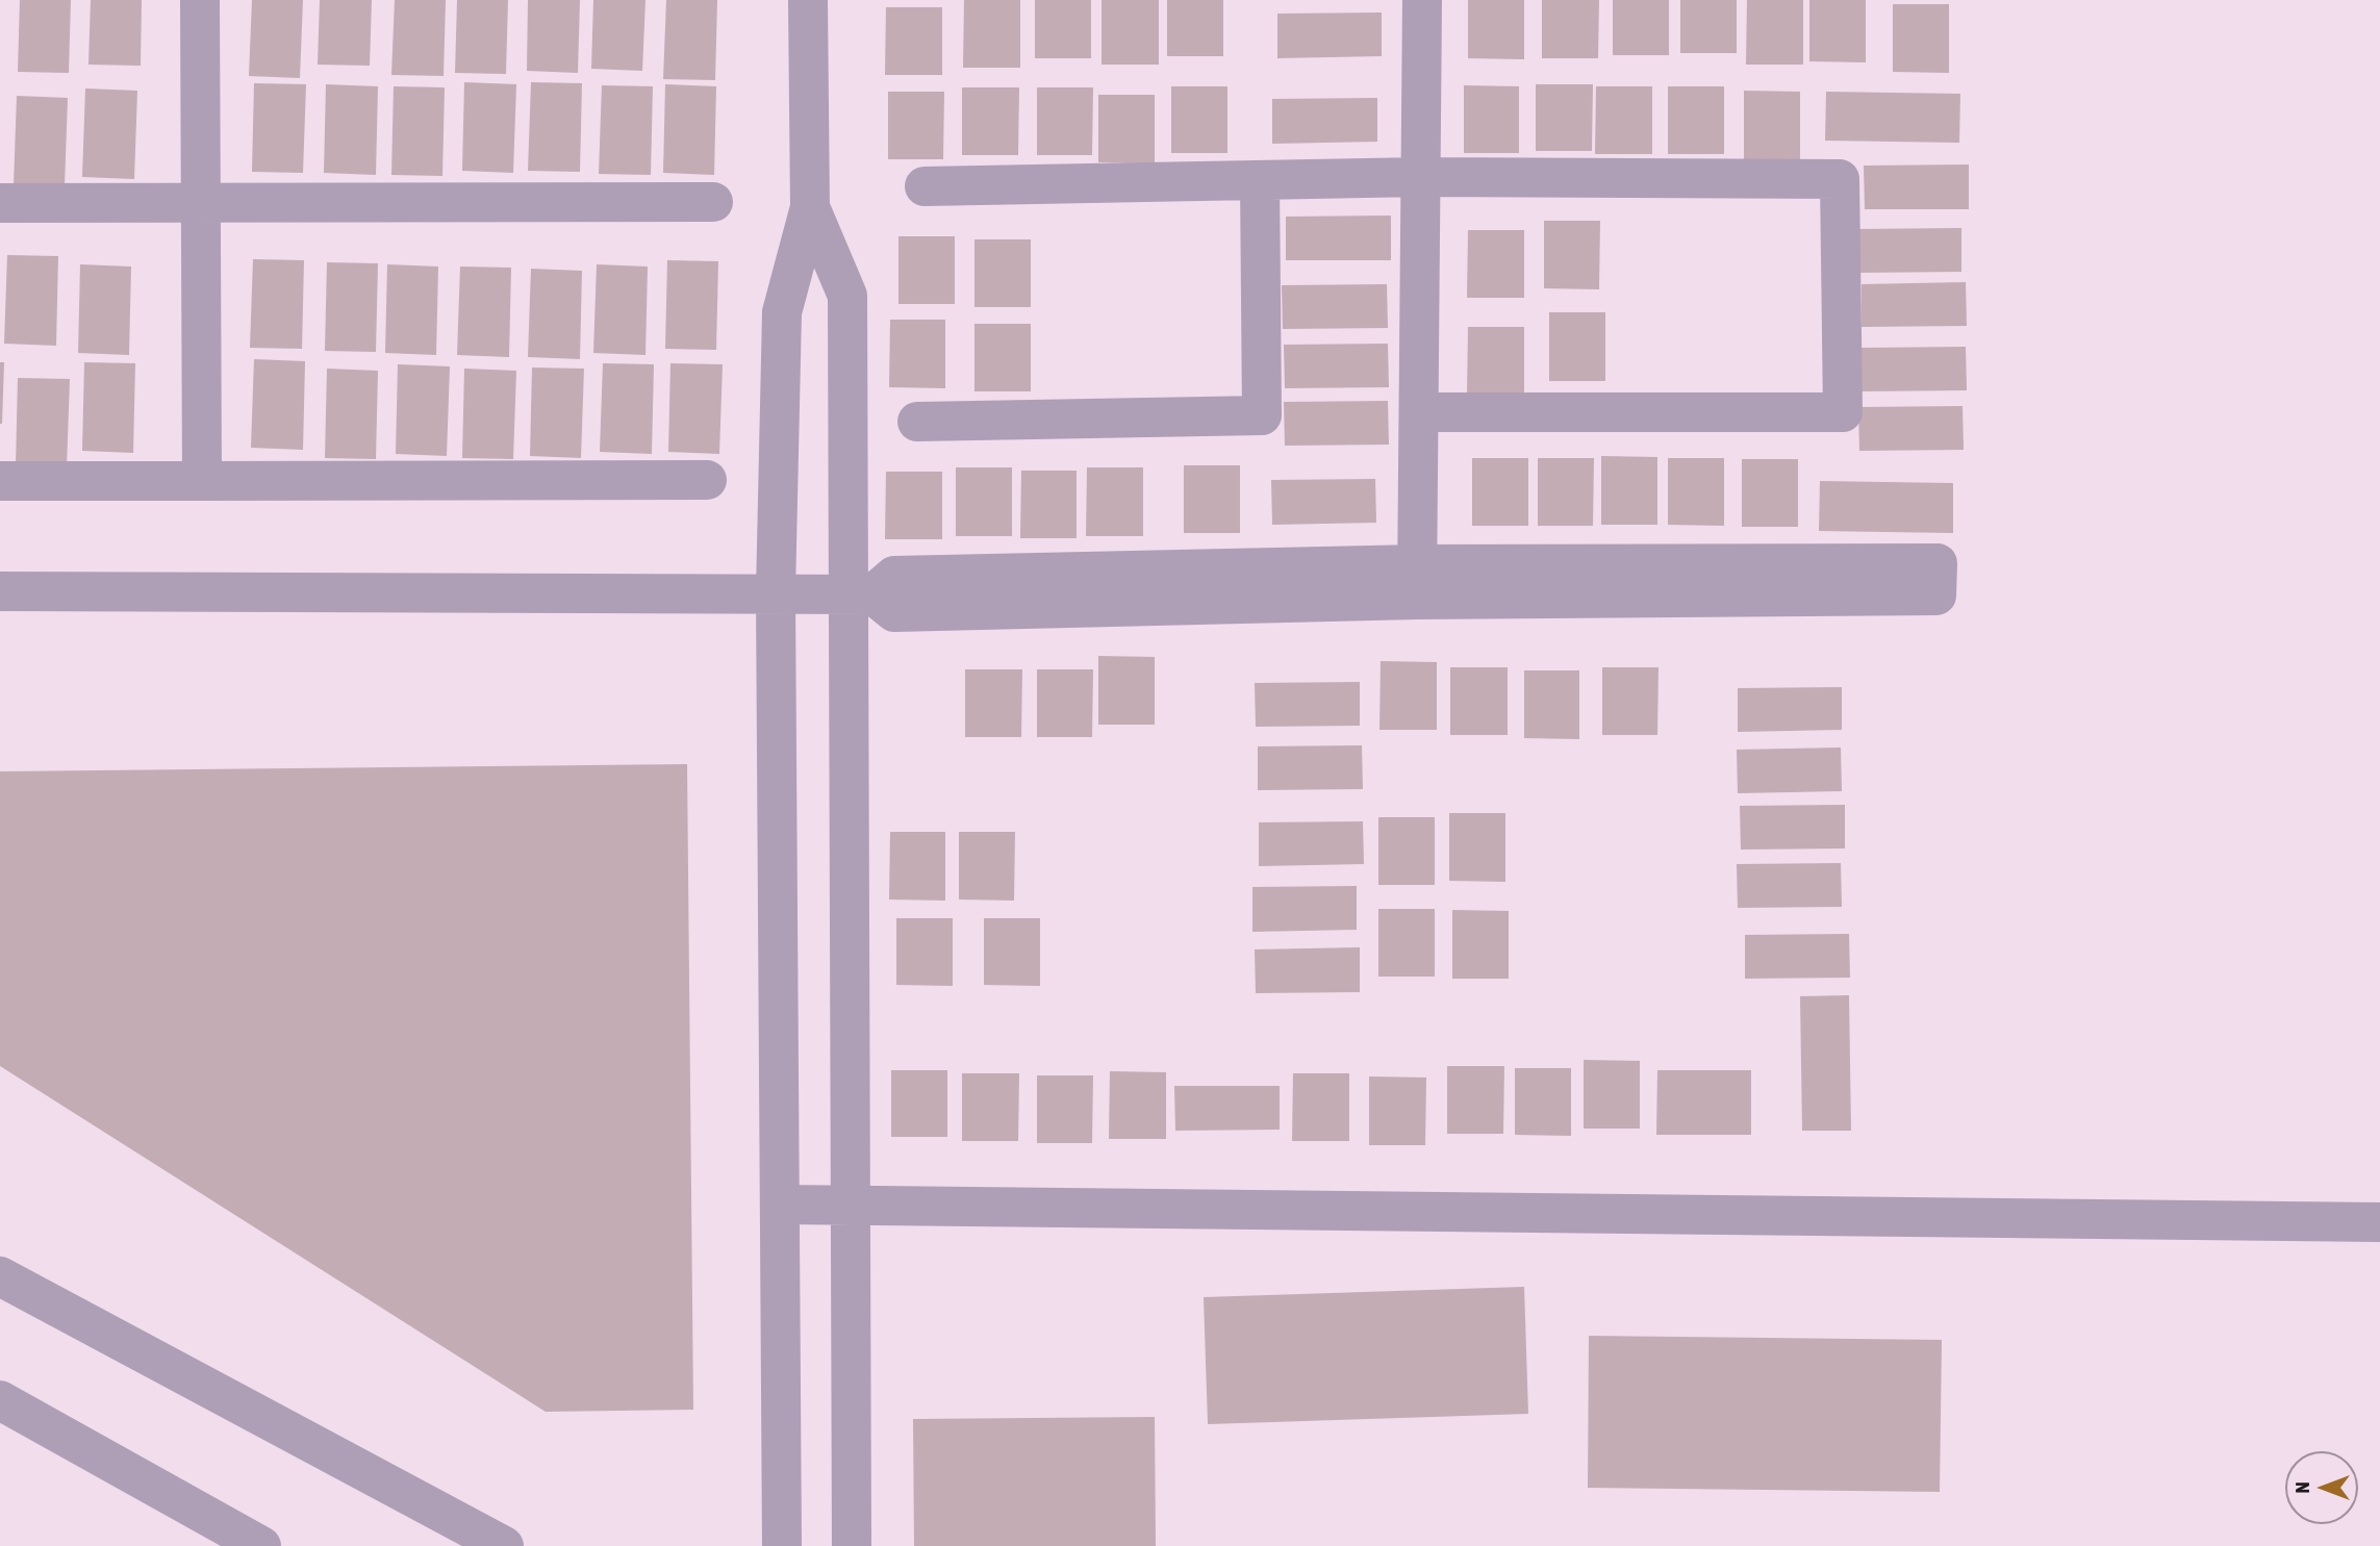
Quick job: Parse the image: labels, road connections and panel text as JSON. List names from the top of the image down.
{
  "north": "left"
}
